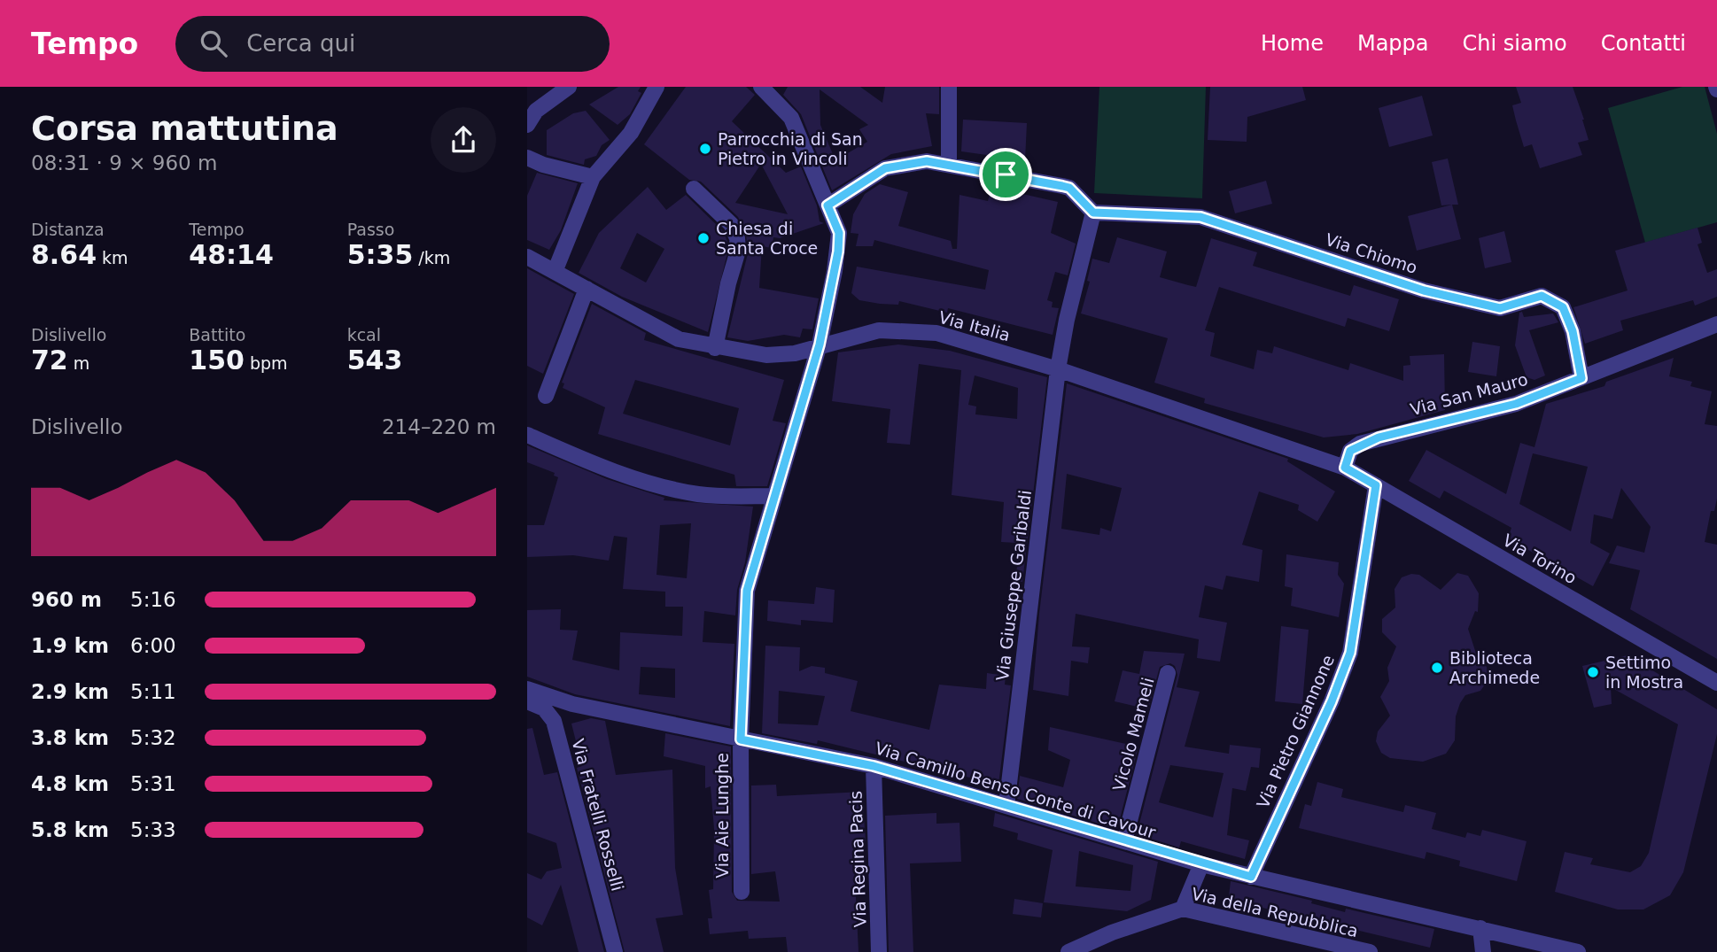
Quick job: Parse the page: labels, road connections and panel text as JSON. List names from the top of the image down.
{
  "streets": {
    "street": [
      "Via Chiomo",
      "Via Italia",
      "Via San Mauro",
      "Via Torino",
      "Via Giuseppe Garibaldi",
      "Via Pietro Giannone",
      "Vicolo Mameli",
      "Via Camillo Benso Conte di Cavour",
      "Via Fratelli Rosselli",
      "Via Aie Lunghe",
      "Via Regina Pacis",
      "Via della Repubblica"
    ]
  },
  "crossings": [
    ["Via Chiomo", "Via San Mauro"],
    ["Via Italia", "Via San Mauro"],
    ["Via Italia", "Via Torino"],
    ["Via Italia", "Via Giuseppe Garibaldi"],
    ["Via Italia", "Via Aie Lunghe"],
    ["Via San Mauro", "Via Torino"],
    ["Via Torino", "Via Pietro Giannone"],
    ["Via Giuseppe Garibaldi", "Via Camillo Benso Conte di Cavour"],
    ["Via Pietro Giannone", "Via Camillo Benso Conte di Cavour"],
    ["Vicolo Mameli", "Via Camillo Benso Conte di Cavour"],
    ["Via Camillo Benso Conte di Cavour", "Via Aie Lunghe"],
    ["Via Camillo Benso Conte di Cavour", "Via Regina Pacis"]
  ],
  "places": [
    "Parrocchia di San Pietro in Vincoli",
    "Chiesa di Santa Croce",
    "Biblioteca Archimede",
    "Settimo in Mostra"
  ],
  "page": {
    "header": "Tempo",
    "search": "Cerca qui",
    "nav": [
      "Home",
      "Mappa",
      "Chi siamo",
      "Contatti"
    ],
    "heading": ["Corsa mattutina", "08:31 · 9 × 960 m"],
    "stats": [
      ["Distanza", "8.64 km"],
      ["Tempo", "48:14"],
      ["Passo", "5:35 /km"],
      ["Dislivello", "72 m"],
      ["Battito", "150 bpm"],
      ["kcal", "543"]
    ],
    "chart": ["Dislivello", "214–220 m"],
    "list": [
      {
        "name": "960 m",
        "note": "5:16"
      },
      {
        "name": "1.9 km",
        "note": "6:00"
      },
      {
        "name": "2.9 km",
        "note": "5:11"
      },
      {
        "name": "3.8 km",
        "note": "5:32"
      },
      {
        "name": "4.8 km",
        "note": "5:31"
      },
      {
        "name": "5.8 km",
        "note": "5:33"
      }
    ]
  }
}
